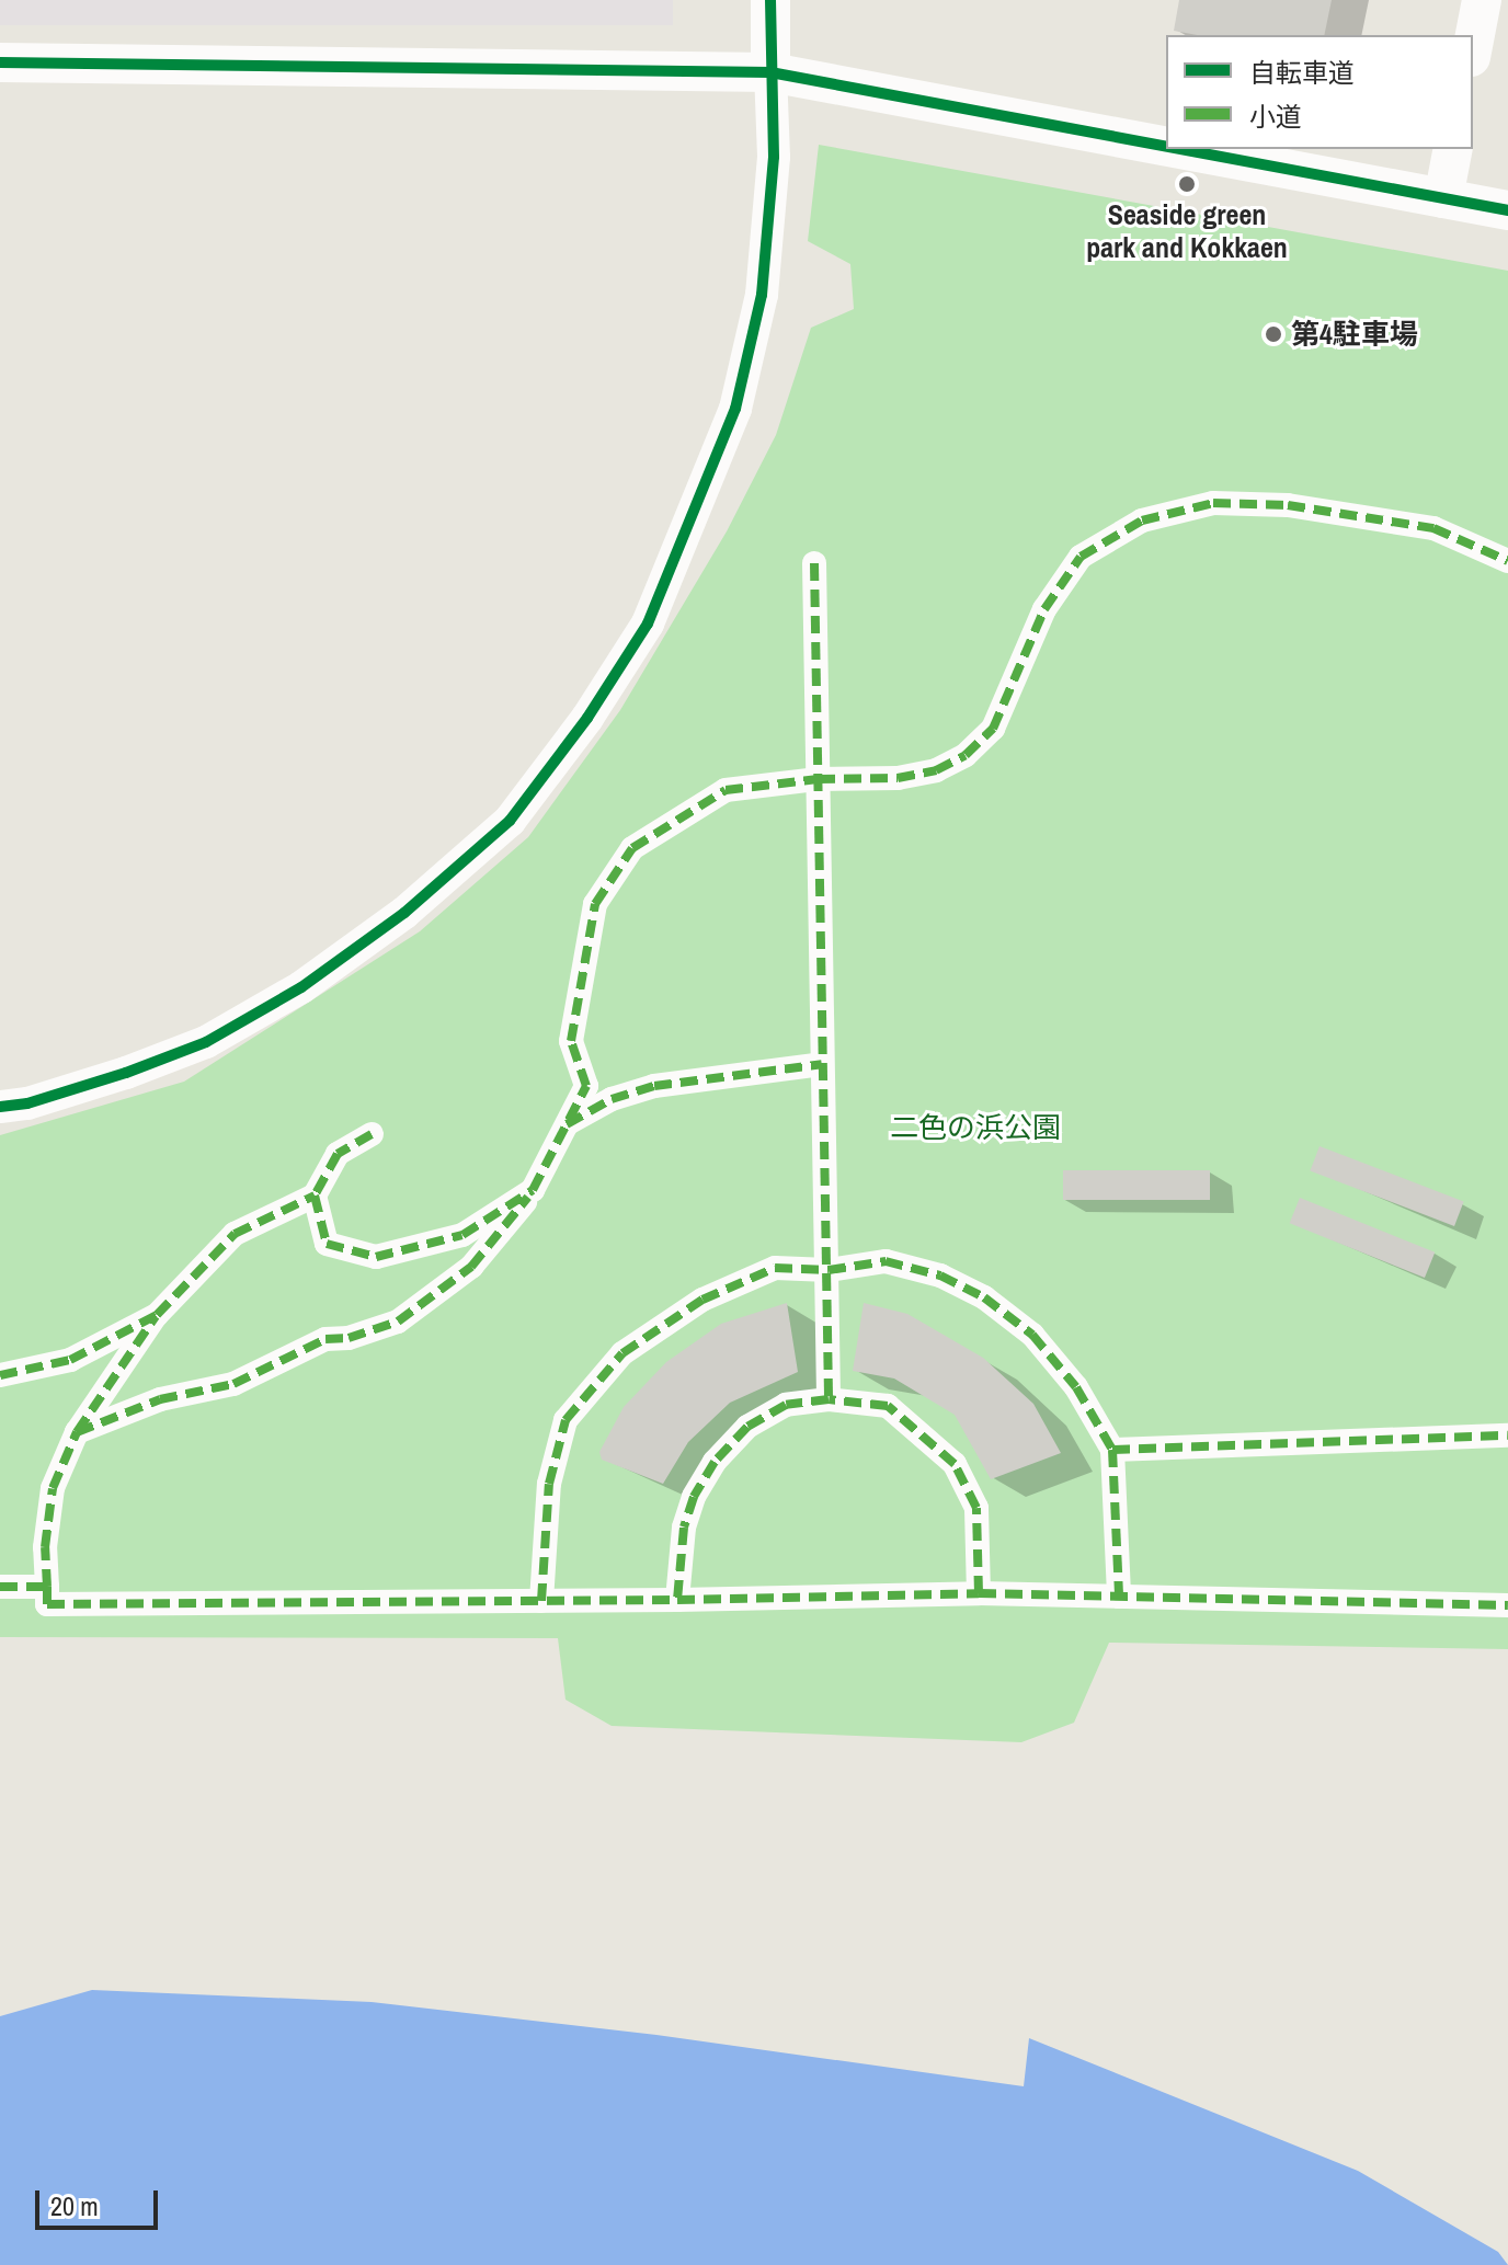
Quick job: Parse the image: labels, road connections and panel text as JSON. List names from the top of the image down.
{
  "parks": ["二色の浜公園"],
  "places": ["Seaside green park and Kokkaen", "第4駐車場"],
  "legend": ["自転車道", "小道"],
  "scale_bar": "20 m"
}
